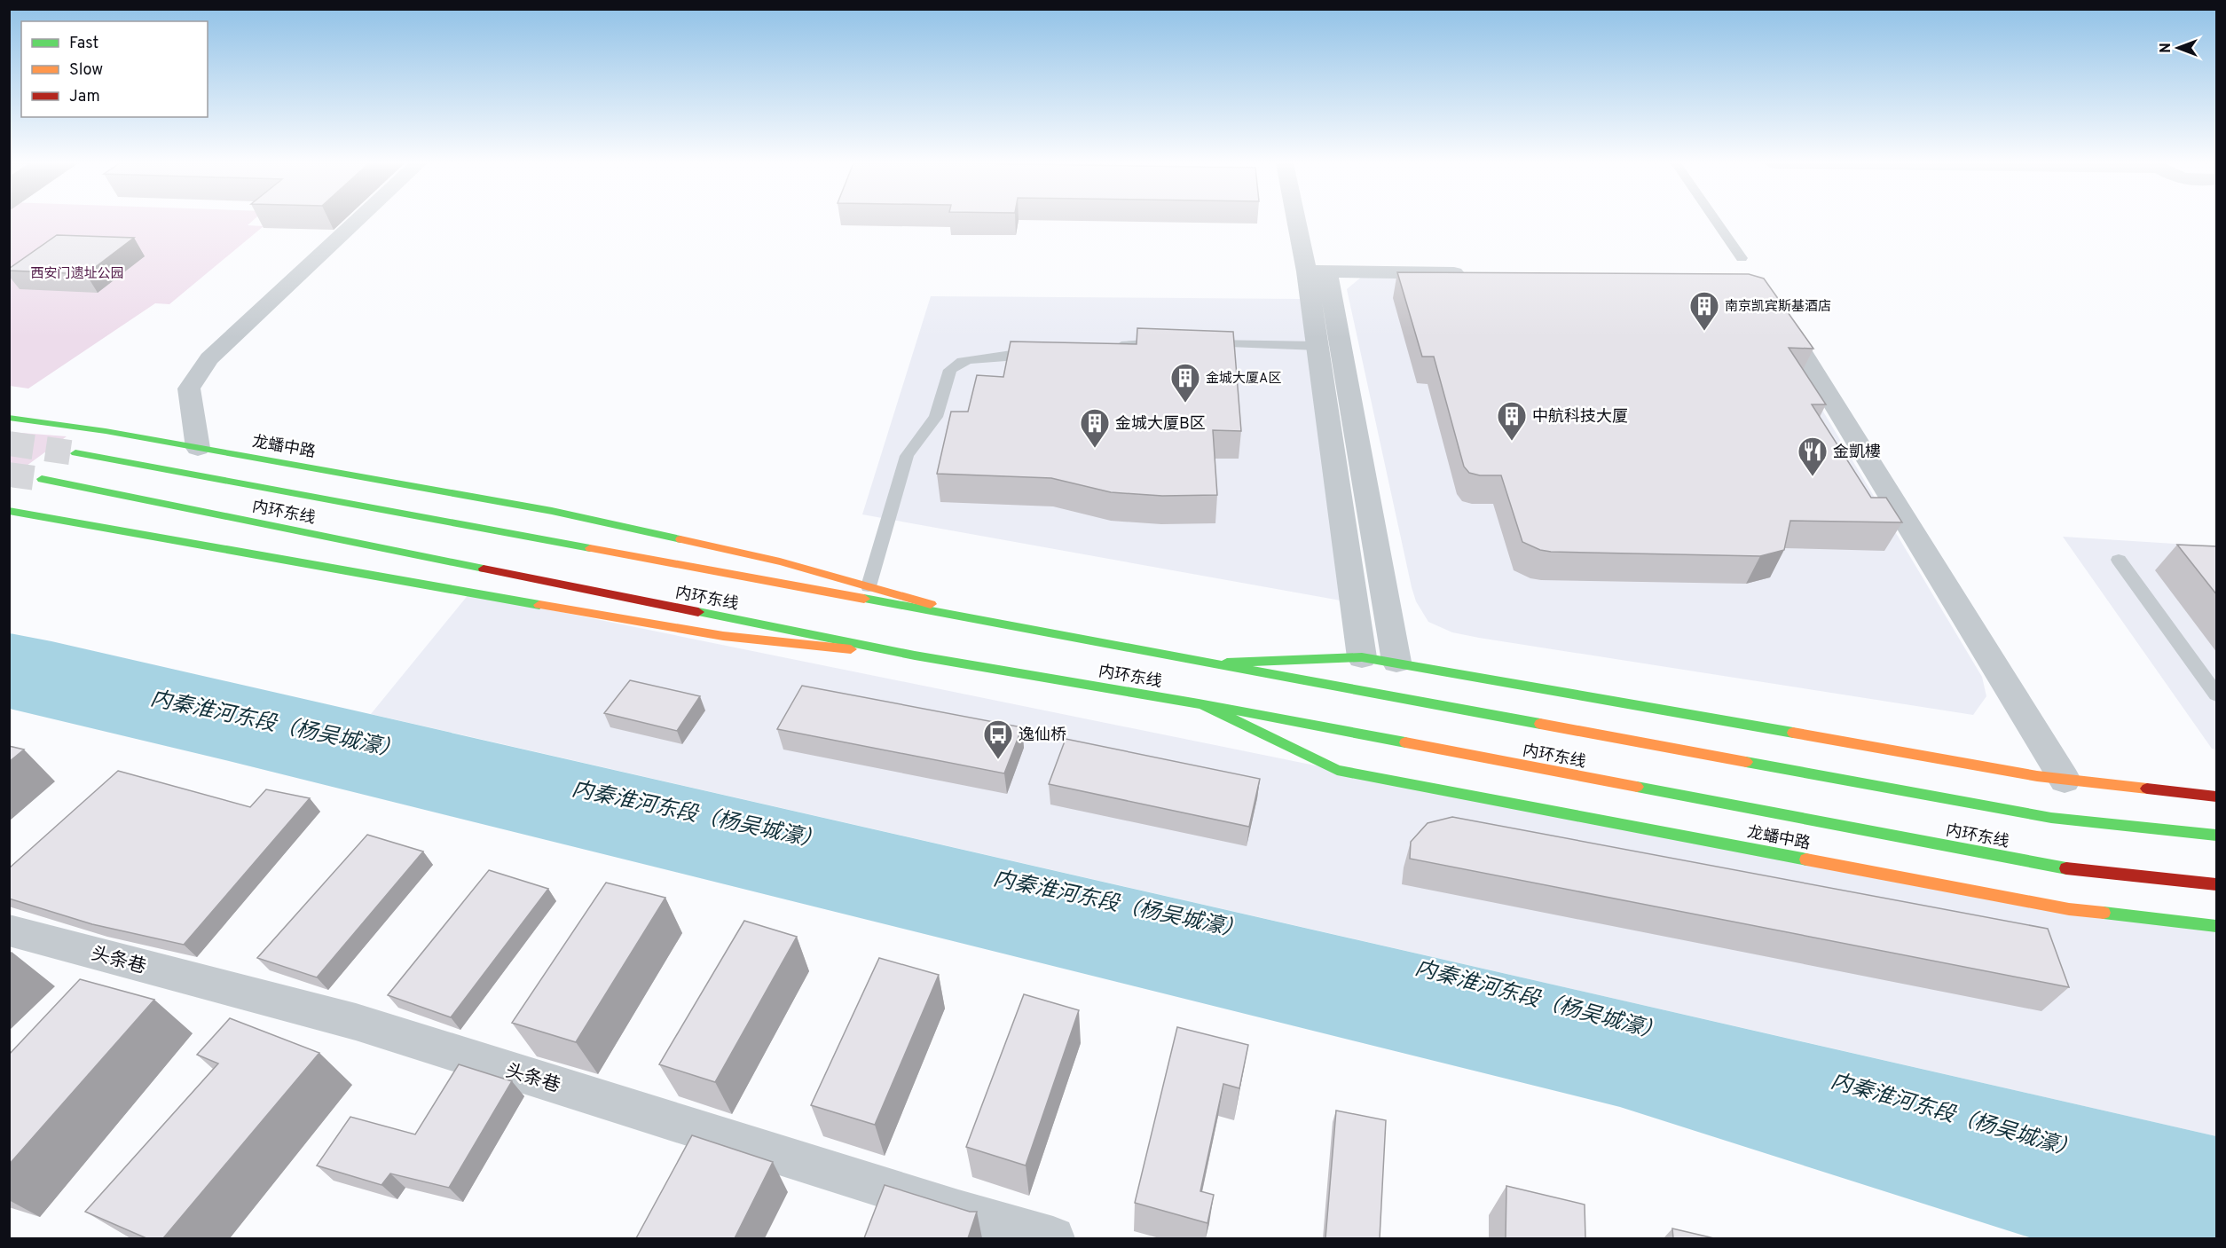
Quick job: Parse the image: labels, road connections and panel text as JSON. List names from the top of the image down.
{
  "streets": {
    "main road": ["龙蟠中路", "内环东线"],
    "street": ["头条巷"]
  },
  "crossings": [
    ["龙蟠中路", "内环东线"]
  ],
  "water": ["内秦淮河东段（杨吴城濠）"],
  "parks": ["西安门遗址公园"],
  "places": {
    "building": [
      "南京凯宾斯基酒店",
      "金城大厦A区",
      "中航科技大厦",
      "金城大厦B区"
    ],
    "restaurant": ["金凱樓"],
    "bus stop": ["逸仙桥"]
  },
  "legend": ["Fast", "Slow", "Jam"],
  "north": "left"
}
